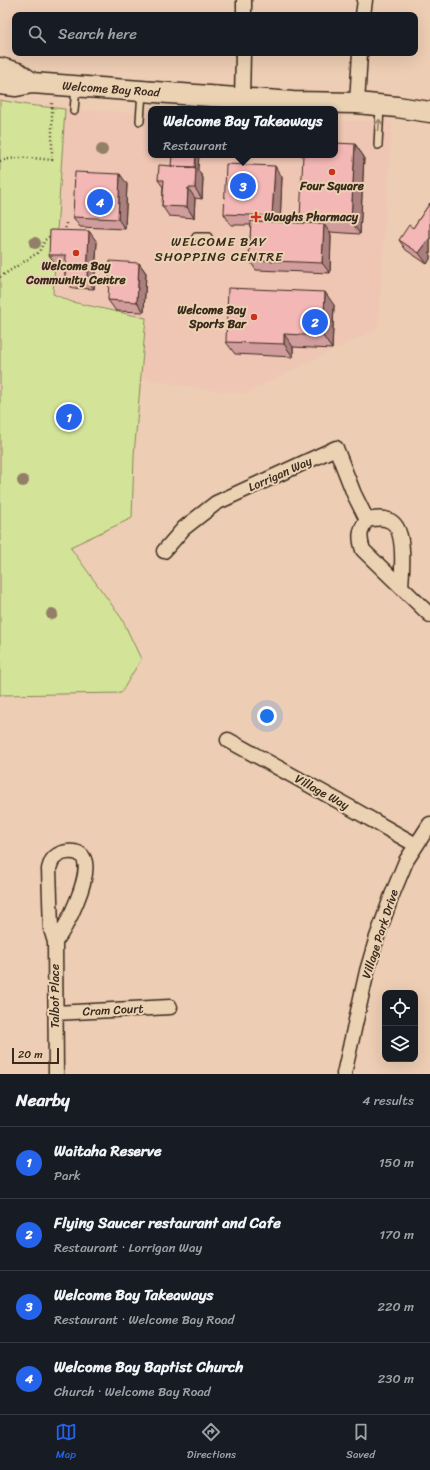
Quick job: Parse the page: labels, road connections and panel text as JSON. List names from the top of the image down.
{
  "streets": {
    "main road": ["Welcome Bay Road"],
    "street": [
      "Lorrigan Way",
      "Village Way",
      "Village Park Drive",
      "Talbot Place",
      "Cram Court"
    ]
  },
  "crossings": [
    ["Village Way", "Village Park Drive"],
    ["Talbot Place", "Cram Court"]
  ],
  "districts": ["WELCOME BAY SHOPPING CENTRE"],
  "places": {
    "other": ["Four Square", "Welcome Bay Community Centre", "Welcome Bay Sports Bar"],
    "health": ["Waughs Pharmacy"]
  },
  "scale_bar": "20 m",
  "page": {
    "search": "Search here",
    "popup": ["Welcome Bay Takeaways", "Restaurant"],
    "pins": [
      "3",
      "4",
      "2",
      "1"
    ],
    "scale": "20 m",
    "heading": ["Nearby", "4 results"],
    "list": [
      {
        "mark": "1",
        "name": "Waitaha Reserve",
        "note": "Park",
        "value": "150 m"
      },
      {
        "mark": "2",
        "name": "Flying Saucer restaurant and Cafe",
        "note": "Restaurant · Lorrigan Way",
        "value": "170 m"
      },
      {
        "mark": "3",
        "name": "Welcome Bay Takeaways",
        "note": "Restaurant · Welcome Bay Road",
        "value": "220 m"
      },
      {
        "mark": "4",
        "name": "Welcome Bay Baptist Church",
        "note": "Church · Welcome Bay Road",
        "value": "230 m"
      }
    ],
    "nav": ["Map", "Directions", "Saved"]
  }
}
